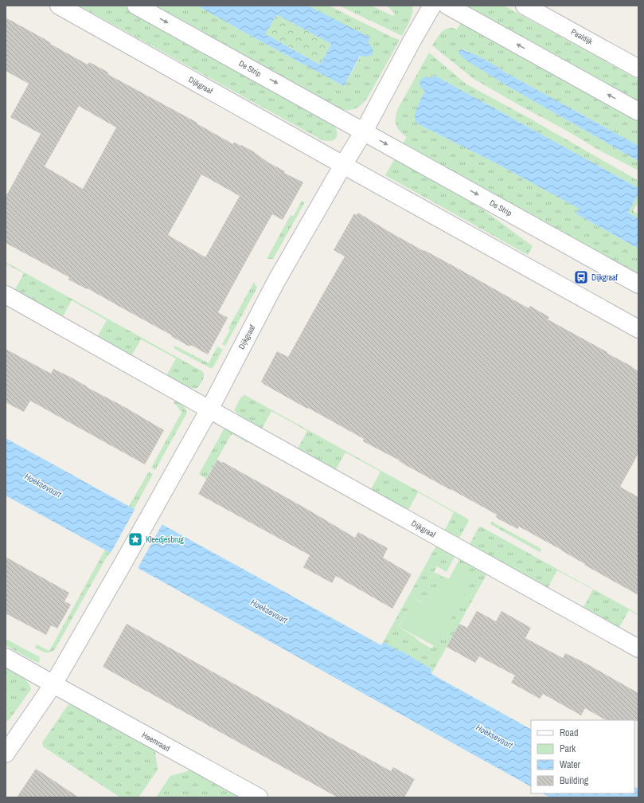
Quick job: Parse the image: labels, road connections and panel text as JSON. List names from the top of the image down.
{
  "streets": {
    "street": [
      "Paaldijk",
      "De Strip",
      "Dijkgraaf",
      "Heemraad"
    ]
  },
  "crossings": [
    ["De Strip", "Dijkgraaf"],
    ["Dijkgraaf", "Heemraad"]
  ],
  "water": ["Hoeksevaart"],
  "places": {
    "bus stop": ["Dijkgraaf"],
    "place": ["Kleedjesbrug"]
  },
  "legend": [
    "Road",
    "Park",
    "Water",
    "Building"
  ]
}
